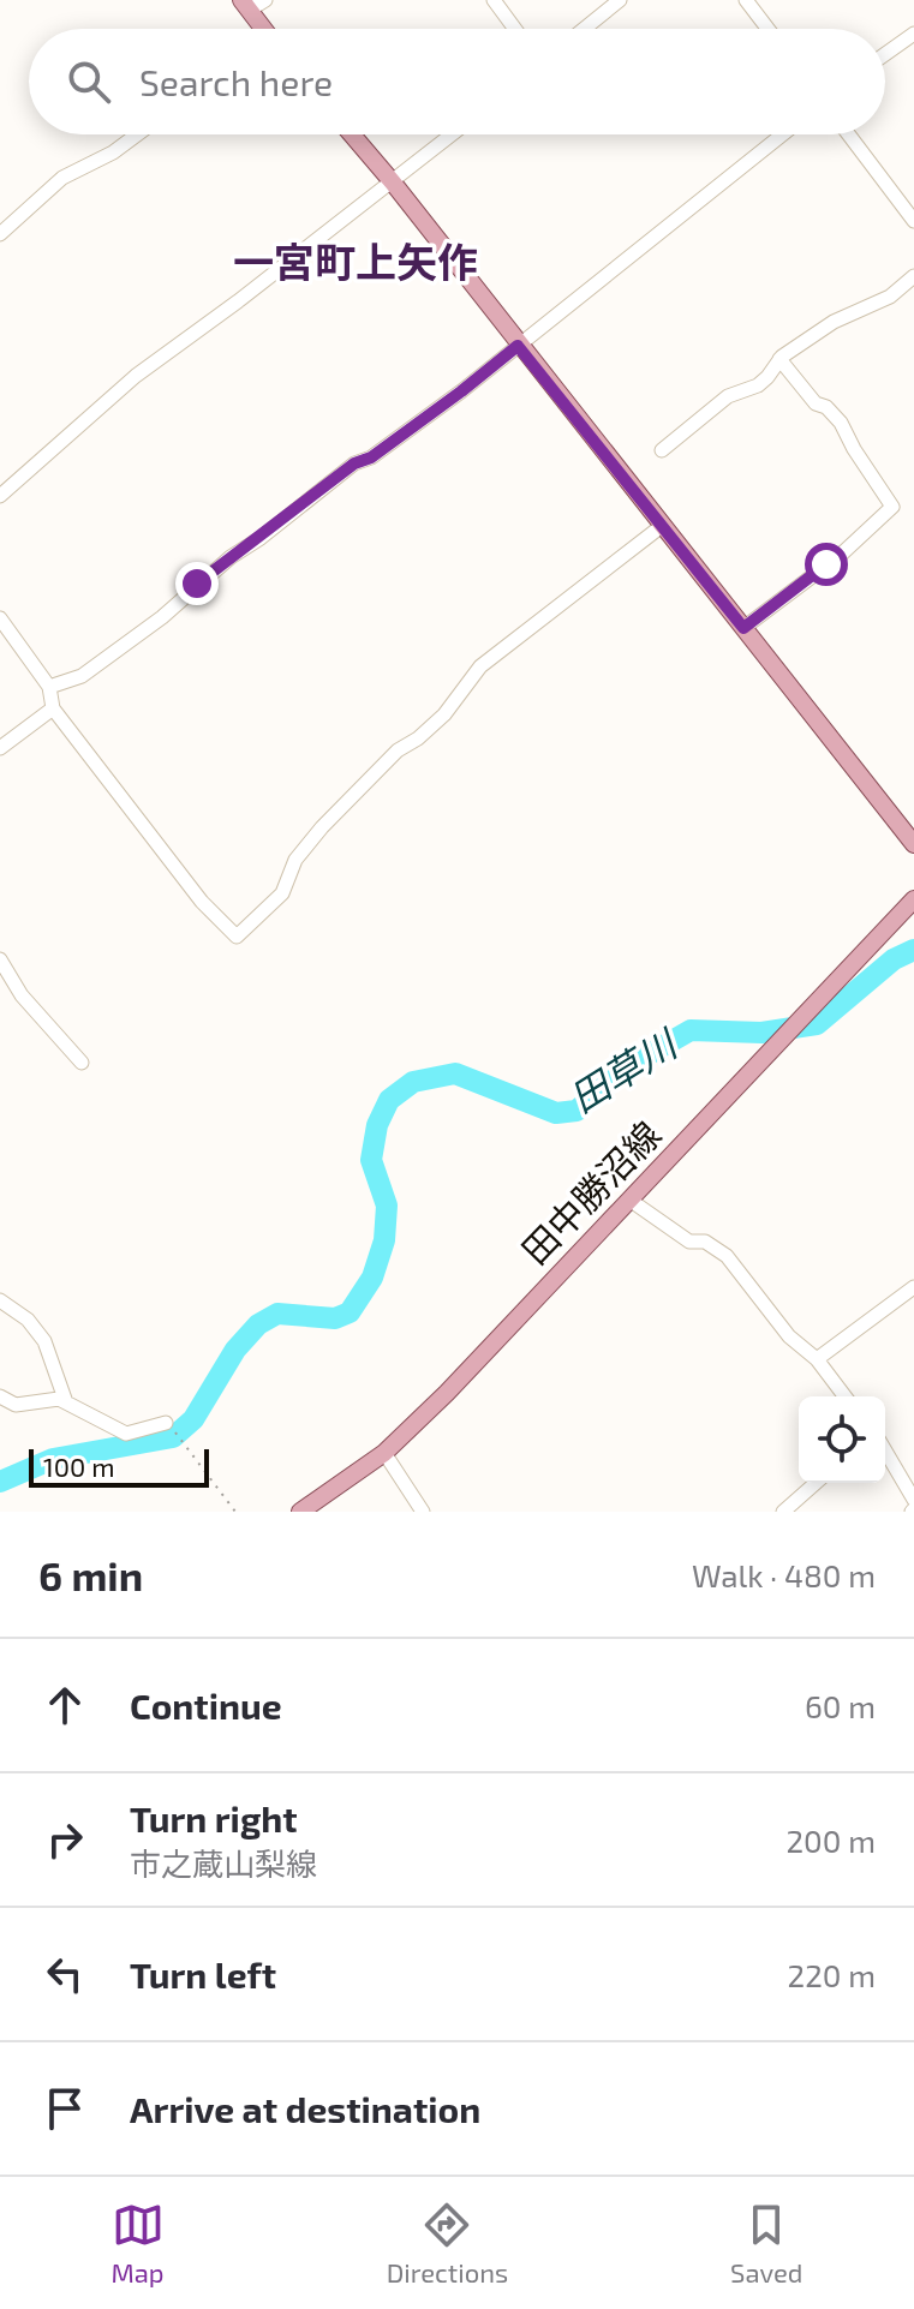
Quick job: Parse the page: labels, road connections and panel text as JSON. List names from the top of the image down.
{
  "streets": {
    "main road": ["田中勝沼線"]
  },
  "districts": ["一宮町上矢作"],
  "water": ["田草川"],
  "scale_bar": "100 m",
  "page": {
    "search": "Search here",
    "scale": "100 m",
    "heading": ["6 min", "Walk · 480 m"],
    "list": [
      ["Continue", "60 m"],
      ["Turn right", "市之蔵山梨線", "200 m"],
      ["Turn left", "220 m"],
      "Arrive at destination"
    ],
    "nav": ["Map", "Directions", "Saved"]
  }
}
